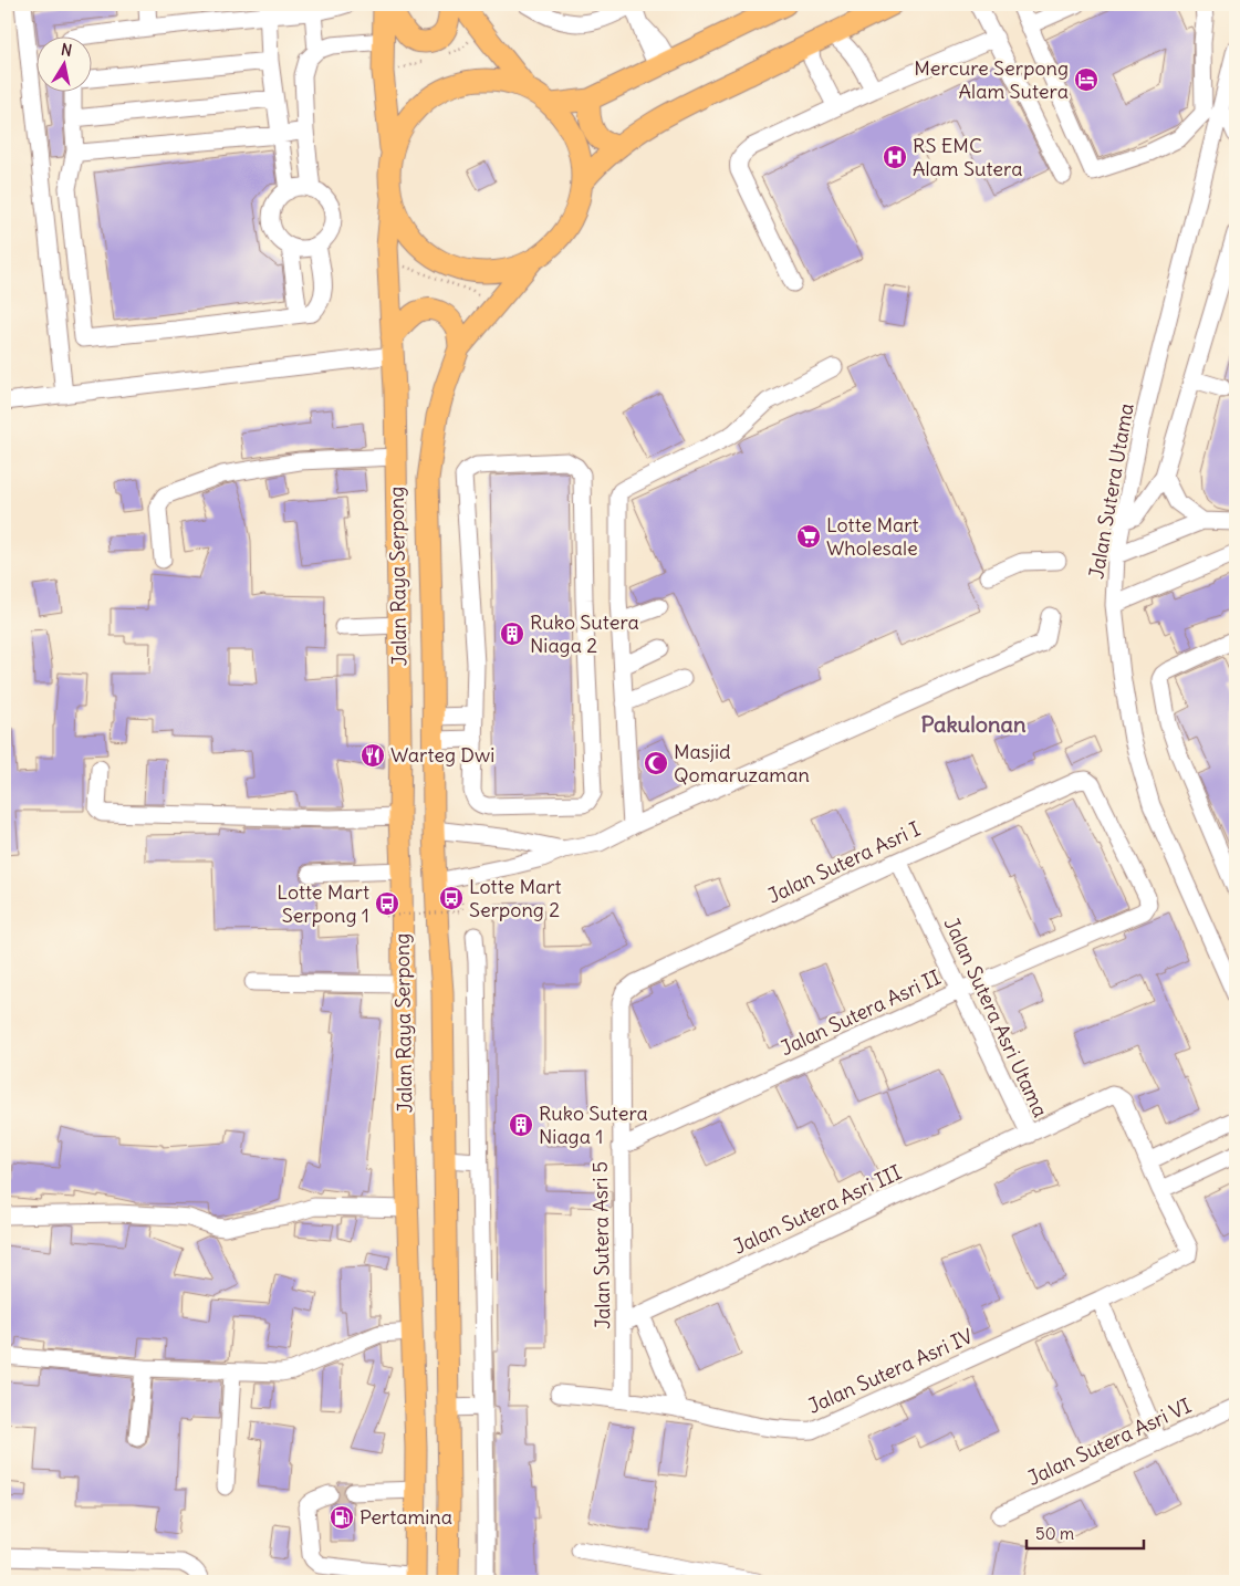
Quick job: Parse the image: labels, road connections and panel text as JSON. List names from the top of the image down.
{
  "streets": {
    "main road": ["Jalan Raya Serpong"],
    "street": [
      "Jalan Sutera Utama",
      "Jalan Sutera Asri I",
      "Jalan Sutera Asri II",
      "Jalan Sutera Asri Utama",
      "Jalan Sutera Asri III",
      "Jalan Sutera Asri 5",
      "Jalan Sutera Asri IV",
      "Jalan Sutera Asri VI"
    ]
  },
  "crossings": [
    ["Jalan Sutera Asri I", "Jalan Sutera Asri II"],
    ["Jalan Sutera Asri I", "Jalan Sutera Asri Utama"],
    ["Jalan Sutera Asri I", "Jalan Sutera Asri 5"],
    ["Jalan Sutera Asri II", "Jalan Sutera Asri Utama"],
    ["Jalan Sutera Asri II", "Jalan Sutera Asri 5"],
    ["Jalan Sutera Asri Utama", "Jalan Sutera Asri III"],
    ["Jalan Sutera Asri Utama", "Jalan Sutera Asri IV"],
    ["Jalan Sutera Asri III", "Jalan Sutera Asri 5"],
    ["Jalan Sutera Asri 5", "Jalan Sutera Asri IV"]
  ],
  "districts": ["Pakulonan"],
  "places": {
    "hotel": ["Mercure Serpong Alam Sutera"],
    "hospital": ["RS EMC Alam Sutera"],
    "supermarket": ["Lotte Mart Wholesale"],
    "building": ["Ruko Sutera Niaga 2", "Ruko Sutera Niaga 1"],
    "restaurant": ["Warteg Dwi"],
    "mosque": ["Masjid Qomaruzaman"],
    "bus stop": ["Lotte Mart Serpong 2", "Lotte Mart Serpong 1"],
    "fuel station": ["Pertamina"]
  },
  "scale_bar": "50 m",
  "north": "top"
}
